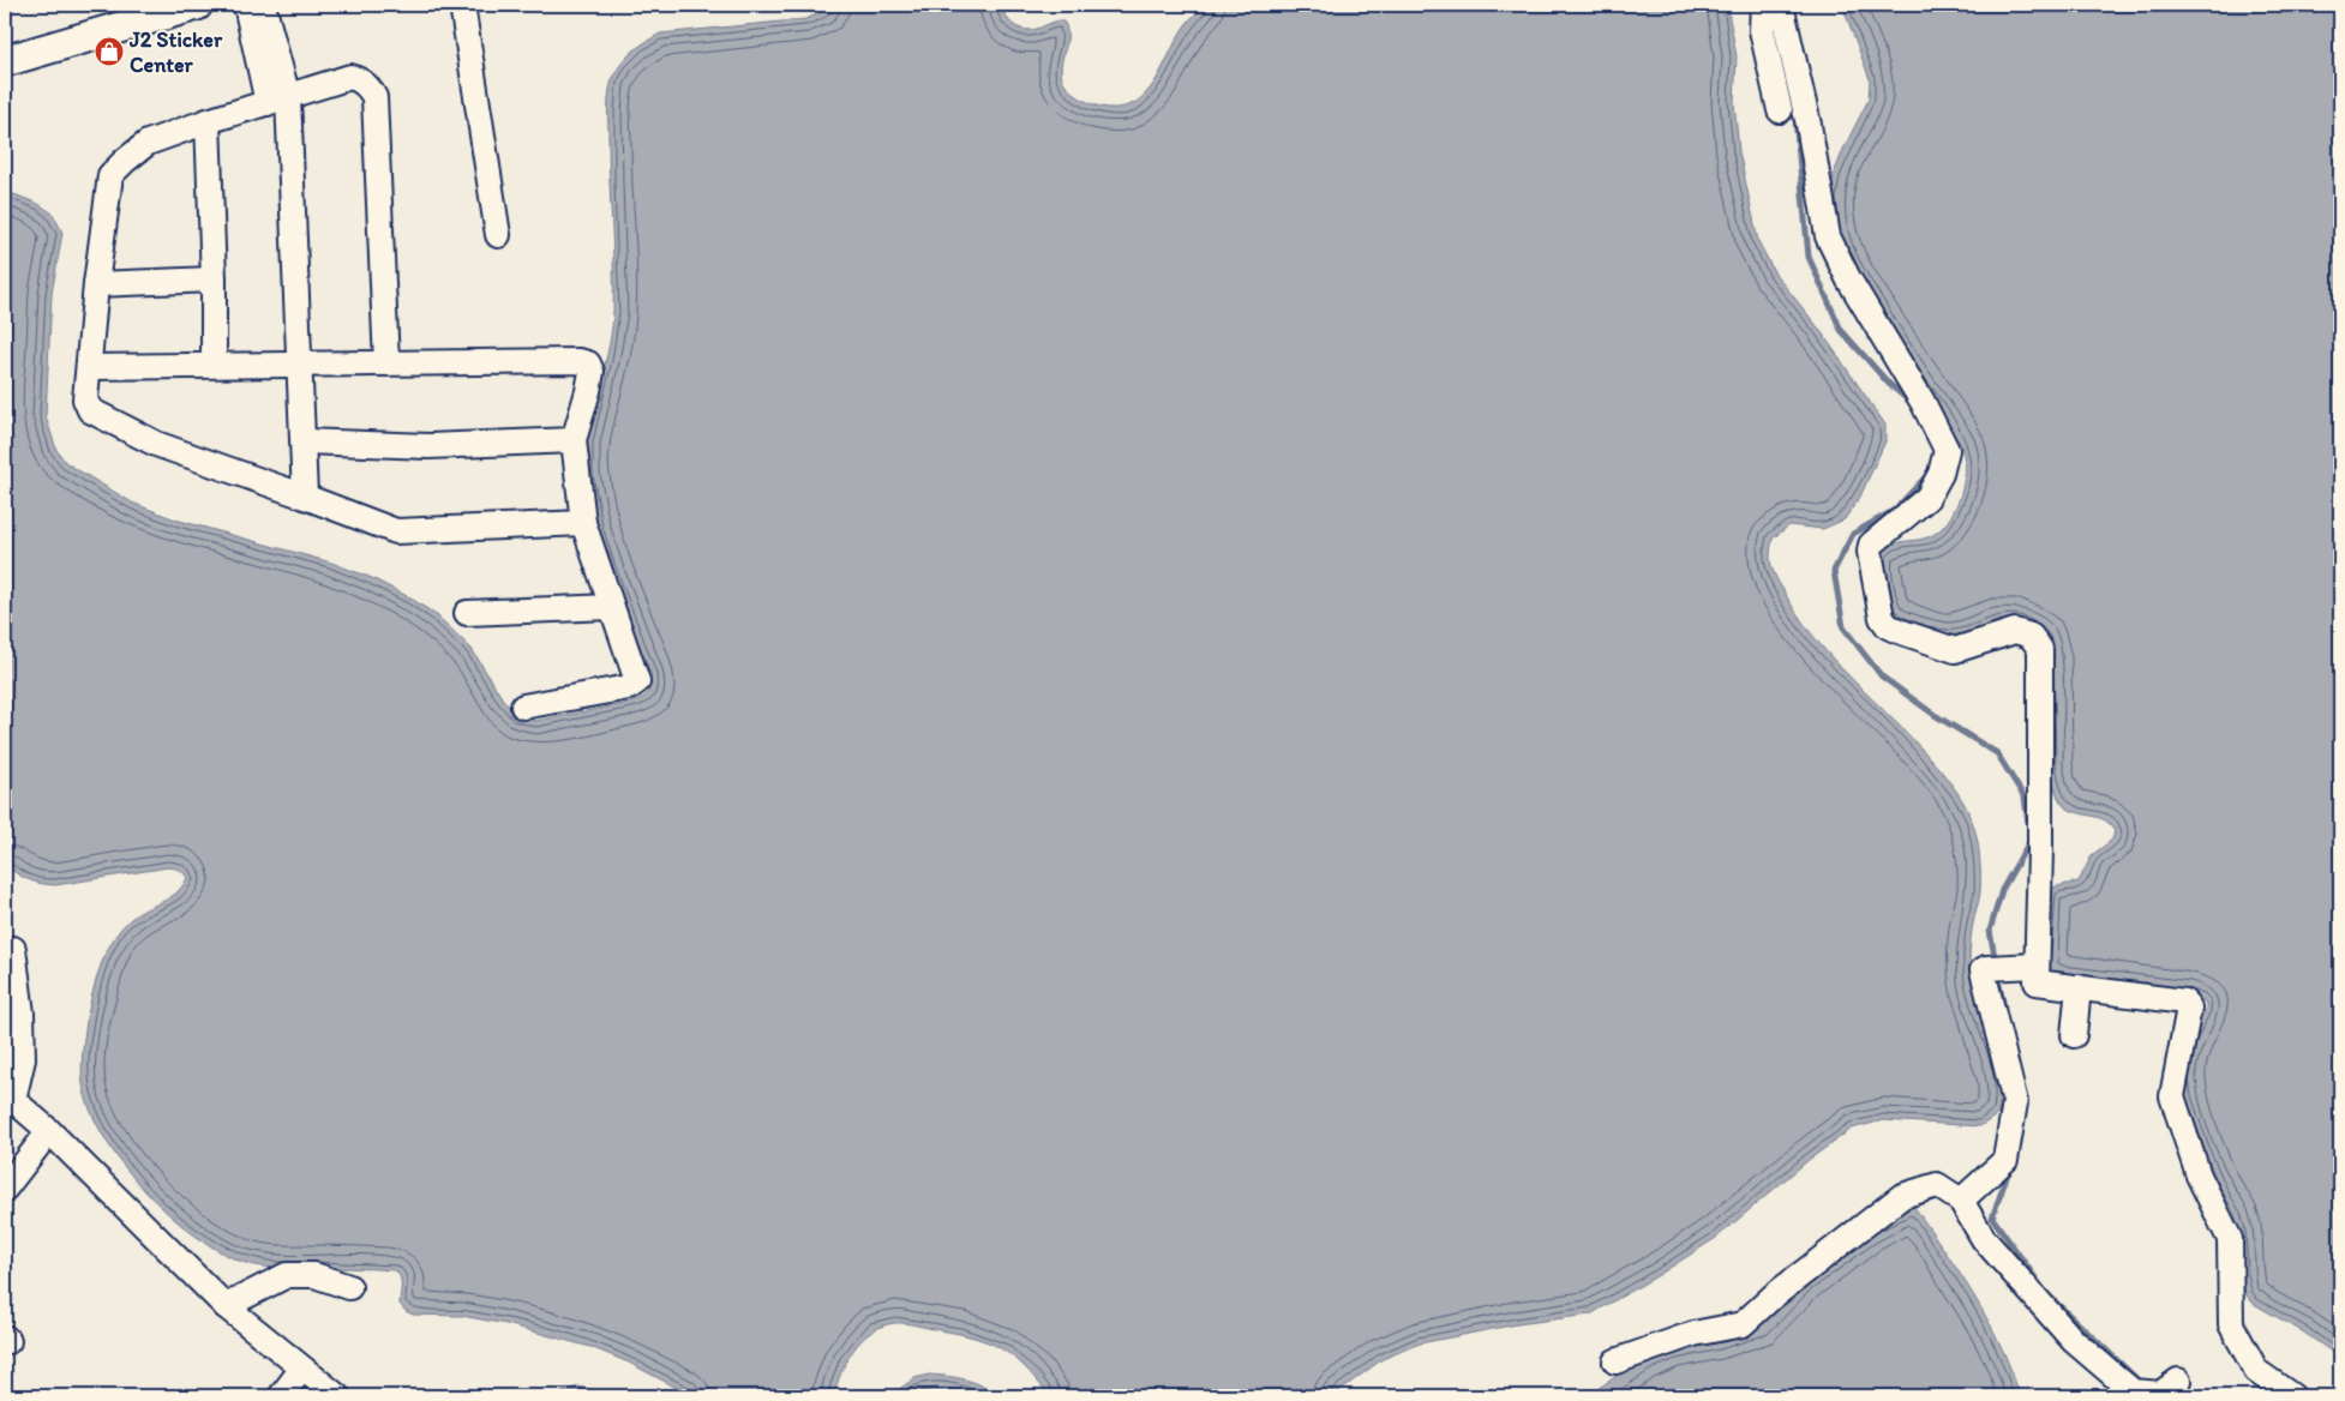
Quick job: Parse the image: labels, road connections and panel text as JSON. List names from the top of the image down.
{
  "places": {
    "shop": ["J2 Sticker Center"]
  }
}
